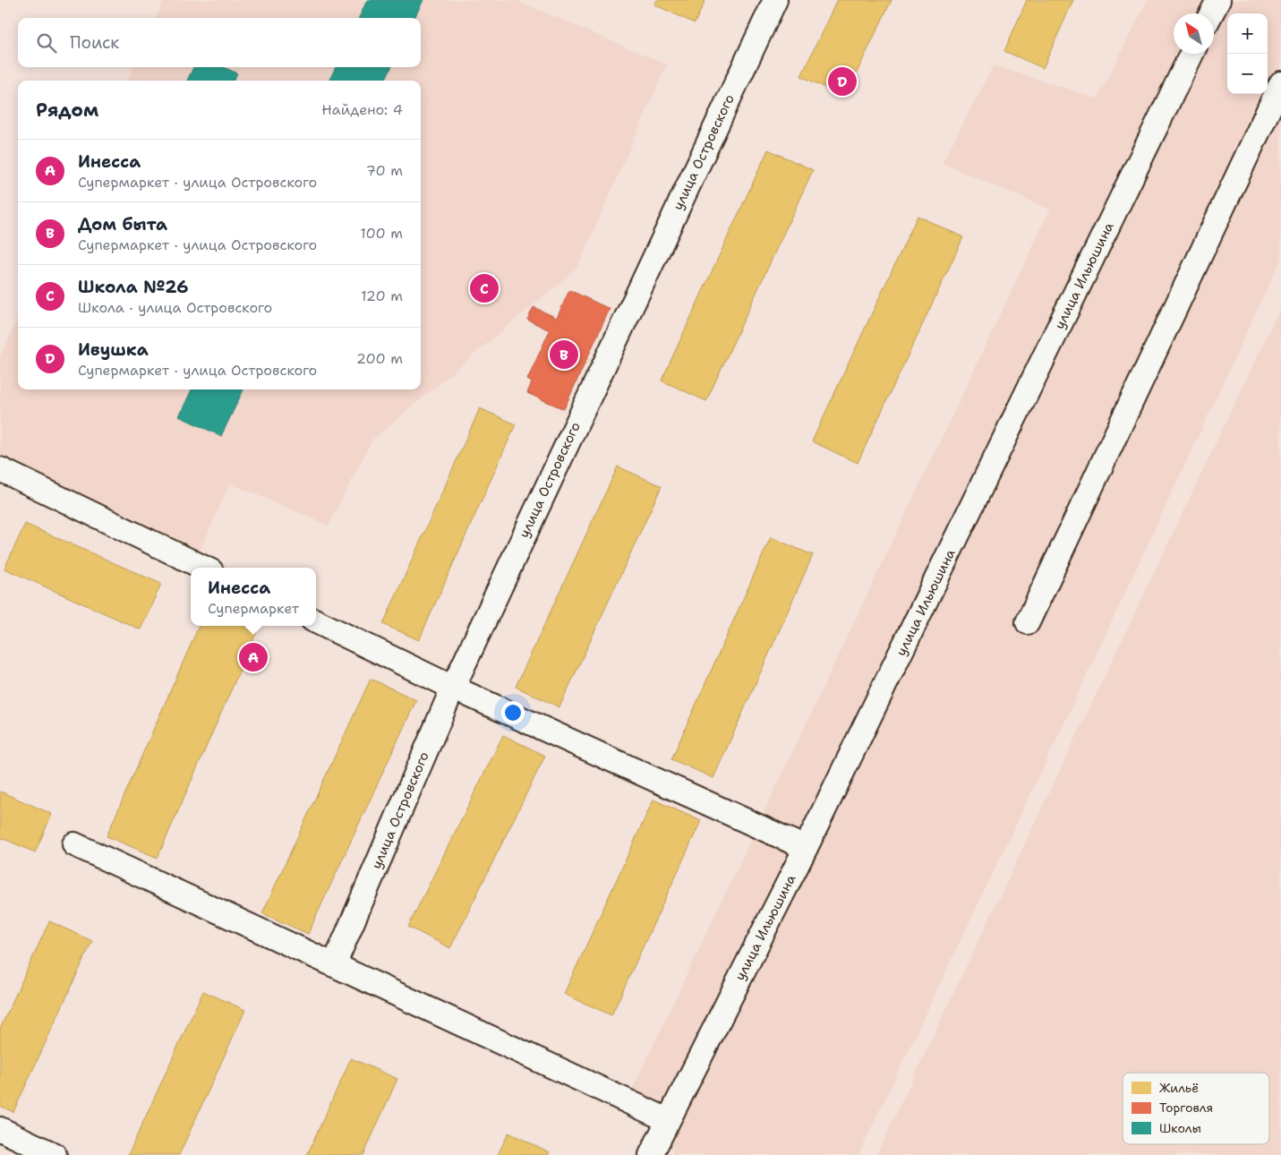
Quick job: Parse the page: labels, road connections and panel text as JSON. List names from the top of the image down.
{
  "streets": {
    "street": ["улица Островского", "улица Ильюшина"]
  },
  "legend": ["Жильё", "Торговля", "Школы"],
  "north": "top left",
  "page": {
    "map_buttons": ["+", "−"],
    "search": "Поиск",
    "pins": [
      "D",
      "C",
      "B",
      "A"
    ],
    "heading": ["Рядом", "Найдено: 4"],
    "list": [
      {
        "mark": "A",
        "name": "Инесса",
        "note": "Супермаркет · улица Островского",
        "value": "70 m"
      },
      {
        "mark": "B",
        "name": "Дом быта",
        "note": "Супермаркет · улица Островского",
        "value": "100 m"
      },
      {
        "mark": "C",
        "name": "Школа №26",
        "note": "Школа · улица Островского",
        "value": "120 m"
      },
      {
        "mark": "D",
        "name": "Ивушка",
        "note": "Супермаркет · улица Островского",
        "value": "200 m"
      }
    ],
    "popup": ["Инесса", "Супермаркет"]
  }
}
